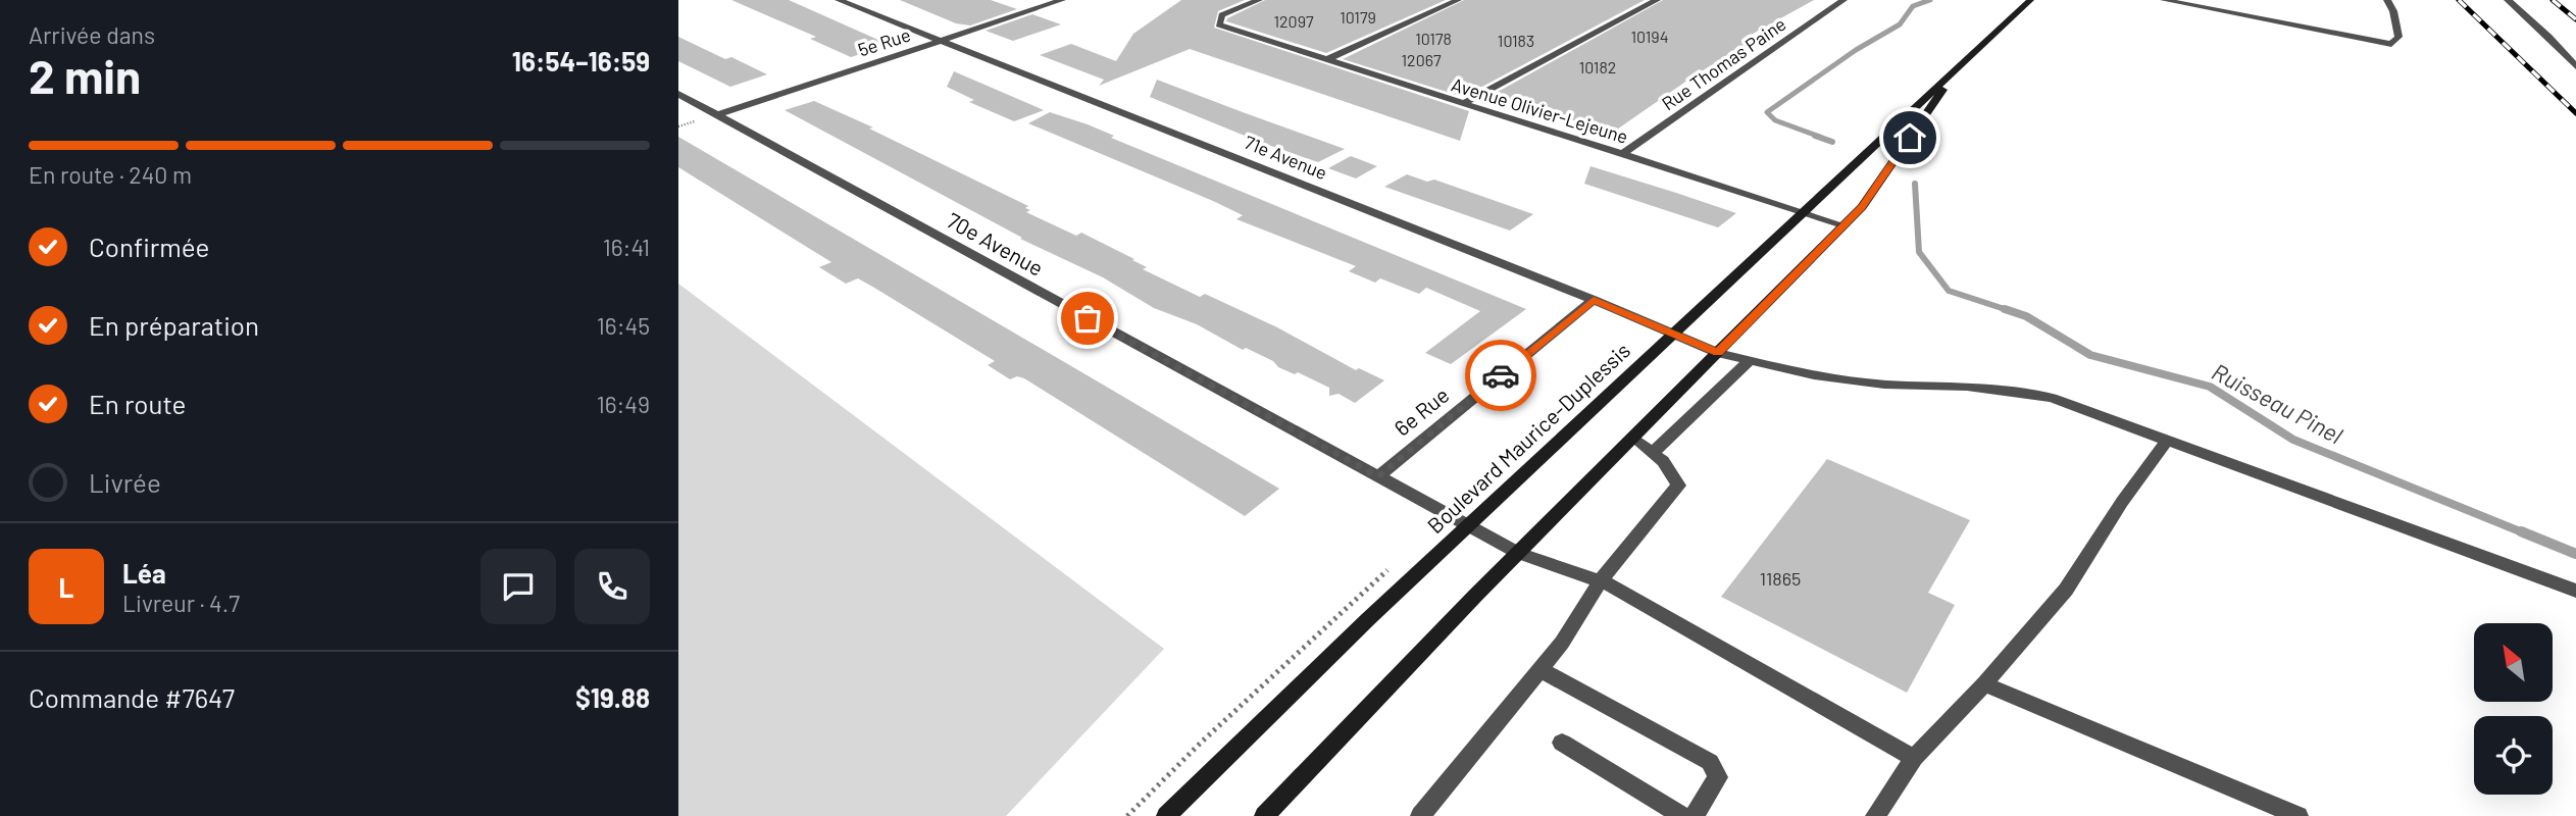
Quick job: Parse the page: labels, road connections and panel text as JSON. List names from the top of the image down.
{
  "streets": {
    "street": [
      "5e Rue",
      "Rue Thomas Paine",
      "Avenue Olivier-Lejeune",
      "71e Avenue",
      "70e Avenue",
      "6e Rue",
      "Boulevard Maurice-Duplessis"
    ]
  },
  "crossings": [
    ["5e Rue", "71e Avenue"],
    ["5e Rue", "70e Avenue"],
    ["Rue Thomas Paine", "Avenue Olivier-Lejeune"],
    ["Avenue Olivier-Lejeune", "Boulevard Maurice-Duplessis"],
    ["71e Avenue", "6e Rue"],
    ["71e Avenue", "Boulevard Maurice-Duplessis"],
    ["70e Avenue", "6e Rue"],
    ["70e Avenue", "Boulevard Maurice-Duplessis"]
  ],
  "water": ["Ruisseau Pinel"],
  "house_numbers": [
    "10179",
    "12097",
    "10194",
    "10178",
    "10183",
    "12067",
    "10182",
    "11865"
  ],
  "north": "top left",
  "page": {
    "heading": ["2 min", "Arrivée dans", "16:54–16:59"],
    "panel": [
      "Léa",
      "Livreur · 4.7",
      "Commande #7647",
      "$19.88"
    ],
    "bar": "En route · 240 m",
    "list": [
      ["Confirmée", "16:41"],
      ["En préparation", "16:45"],
      ["En route", "16:49"],
      "Livrée"
    ],
    "round": "L"
  }
}
